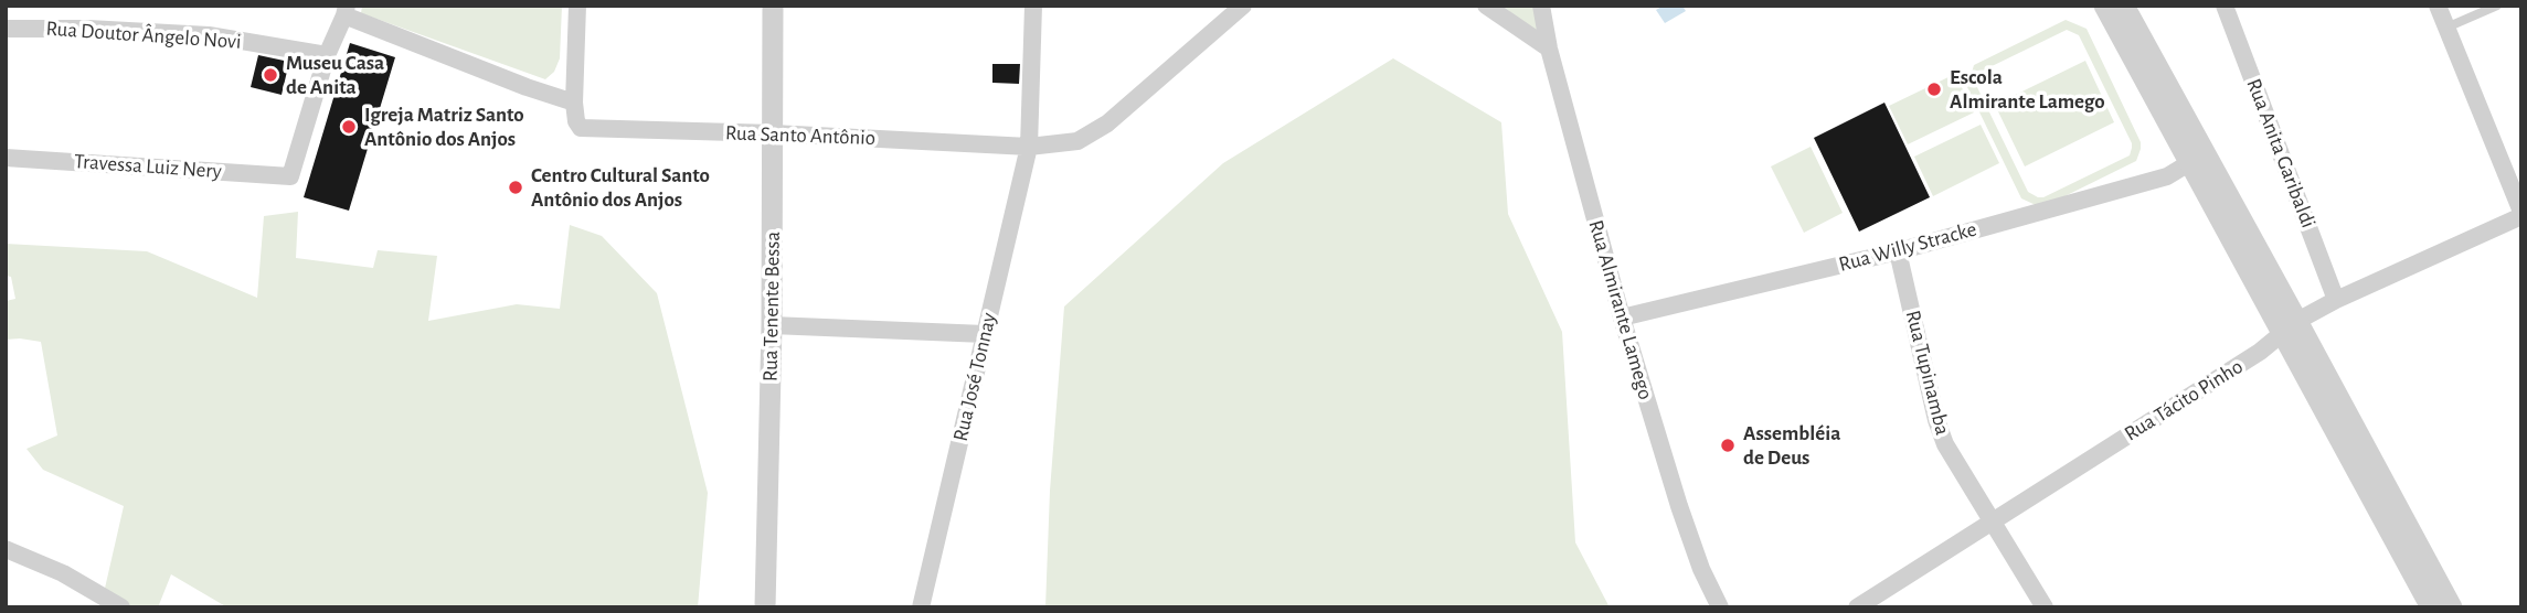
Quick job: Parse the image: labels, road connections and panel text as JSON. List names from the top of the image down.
{
  "streets": {
    "street": [
      "Rua Doutor Ângelo Novi",
      "Rua Santo Antônio",
      "Rua Anita Garibaldi",
      "Travessa Luiz Nery",
      "Rua Willy Stracke",
      "Rua Tenente Bessa",
      "Rua Almirante Lamego",
      "Rua Tupinamba",
      "Rua José Tonnay",
      "Rua Tácito Pinho"
    ]
  },
  "crossings": [
    ["Rua Doutor Ângelo Novi", "Travessa Luiz Nery"],
    ["Rua Santo Antônio", "Rua Tenente Bessa"],
    ["Rua Santo Antônio", "Rua José Tonnay"],
    ["Rua Anita Garibaldi", "Rua Tácito Pinho"],
    ["Rua Willy Stracke", "Rua Almirante Lamego"],
    ["Rua Willy Stracke", "Rua Tupinamba"],
    ["Rua Tupinamba", "Rua Tácito Pinho"]
  ],
  "places": [
    "Museu Casa de Anita",
    "Escola Almirante Lamego",
    "Igreja Matriz Santo Antônio dos Anjos",
    "Centro Cultural Santo Antônio dos Anjos",
    "Assembléia de Deus"
  ]
}
